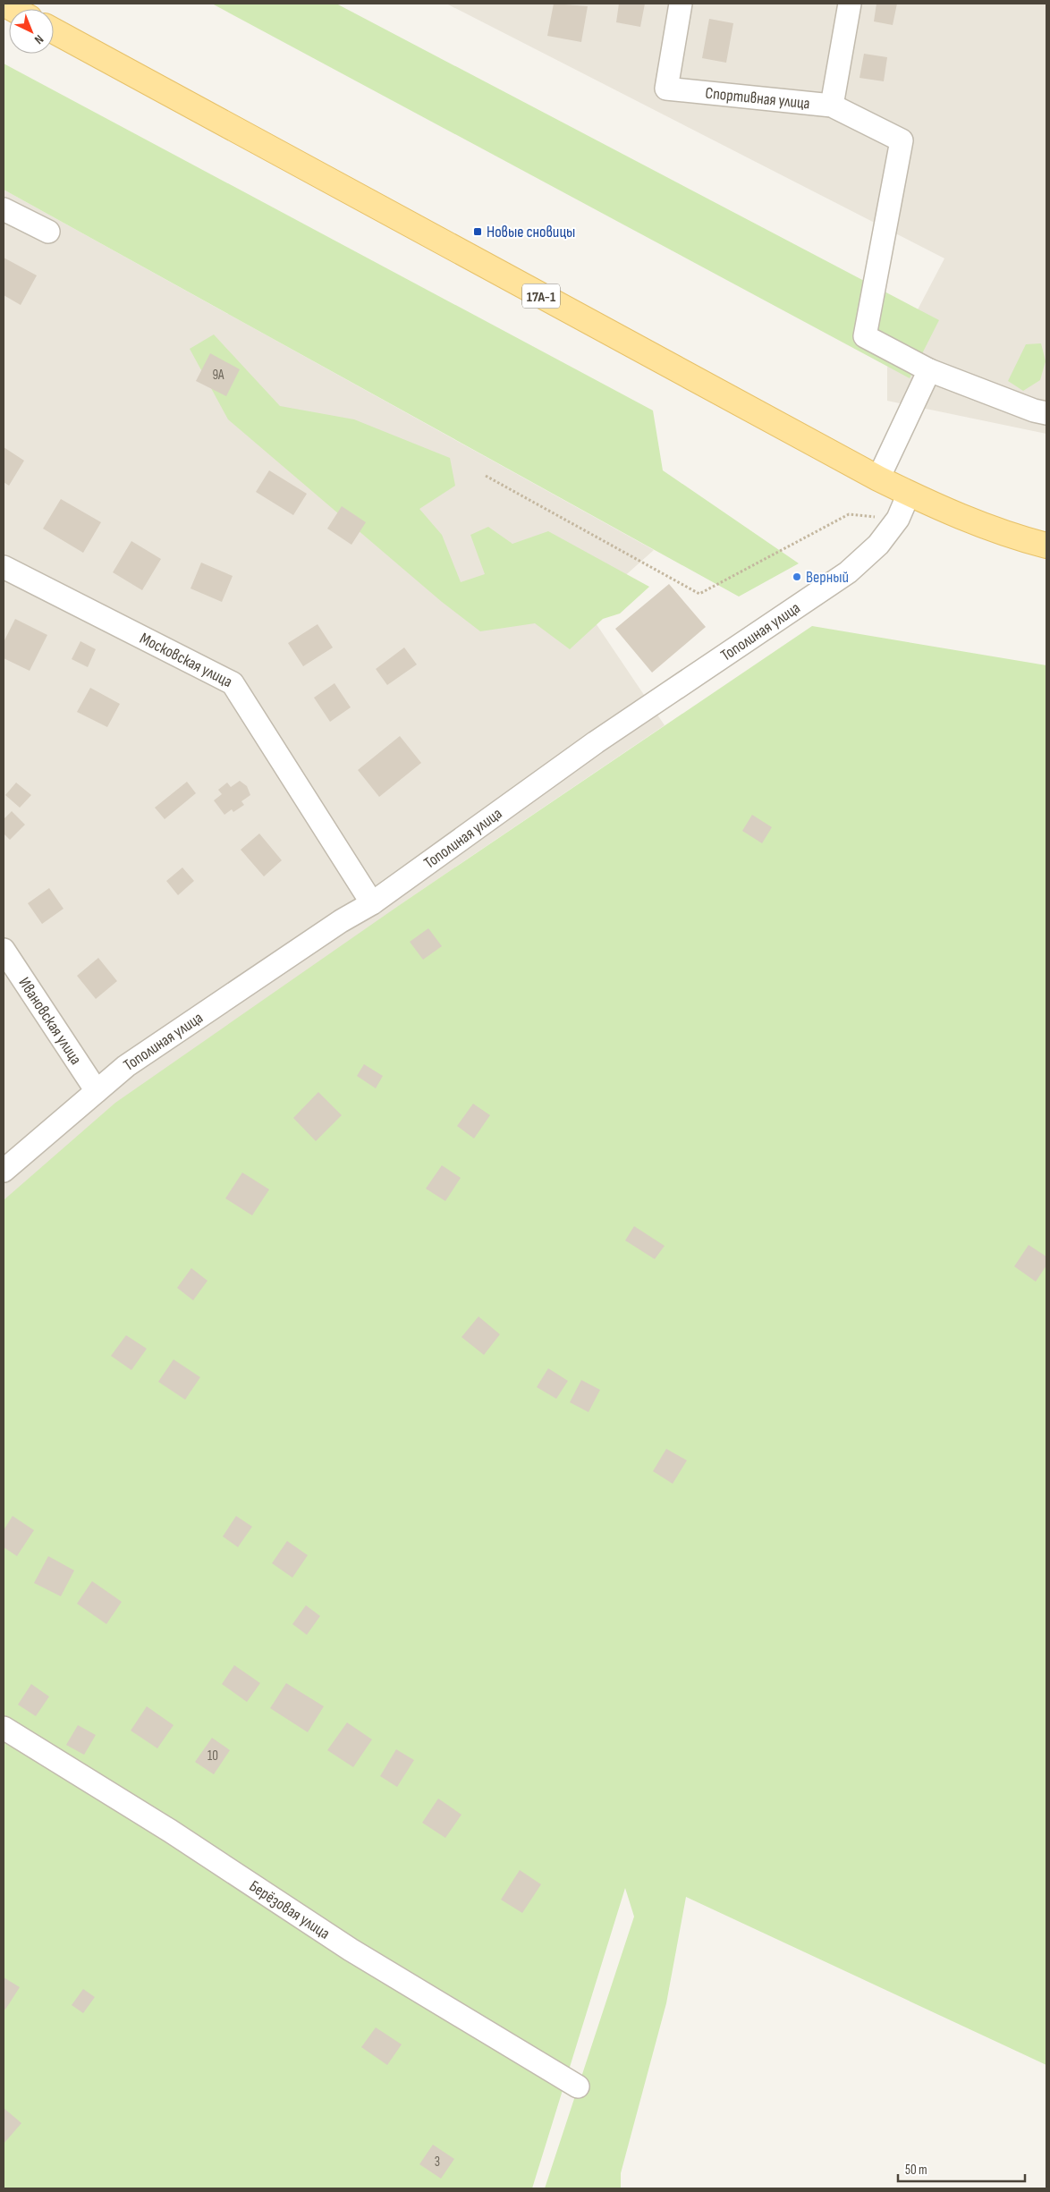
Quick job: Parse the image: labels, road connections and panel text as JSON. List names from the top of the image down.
{
  "streets": {
    "main road": ["17А-1"],
    "street": [
      "Спортивная улица",
      "Тополиная улица",
      "Московская улица",
      "Ивановская улица",
      "Берёзовая улица"
    ]
  },
  "crossings": [
    ["17А-1", "Тополиная улица"],
    ["Тополиная улица", "Московская улица"],
    ["Тополиная улица", "Ивановская улица"]
  ],
  "places": {
    "transit": ["Новые сновицы"],
    "other": ["Верный"]
  },
  "house_numbers": ["9А", "10", "3"],
  "scale_bar": "50 m",
  "north": "bottom right"
}
